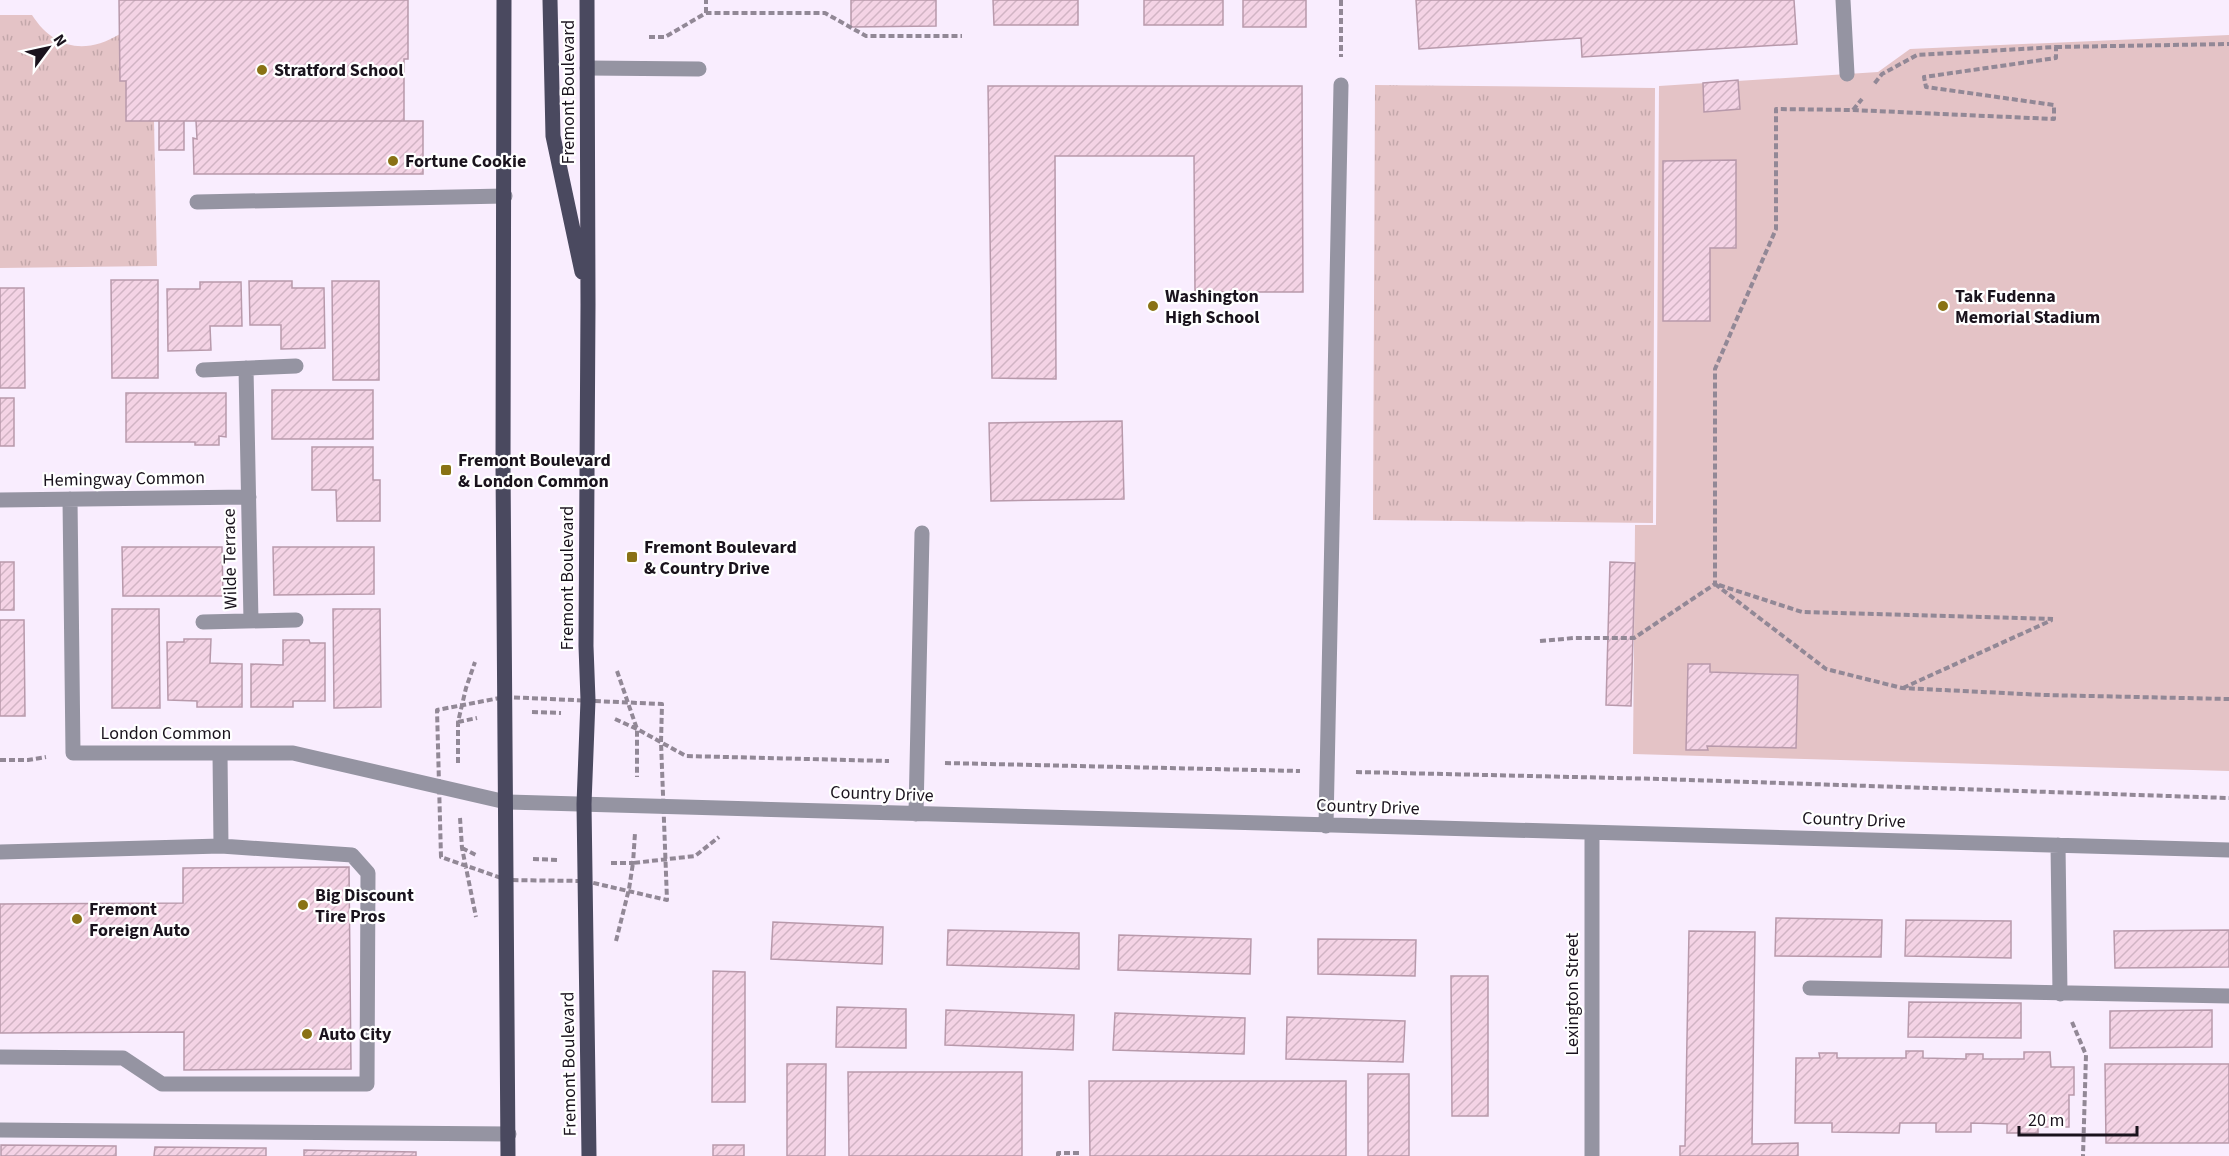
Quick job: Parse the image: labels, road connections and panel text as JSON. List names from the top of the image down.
{
  "streets": {
    "main road": ["Fremont Boulevard"],
    "street": [
      "Hemingway Common",
      "Wilde Terrace",
      "London Common",
      "Country Drive",
      "Lexington Street"
    ]
  },
  "crossings": [
    ["Fremont Boulevard", "Country Drive"],
    ["Hemingway Common", "Wilde Terrace"],
    ["London Common", "Country Drive"],
    ["Country Drive", "Lexington Street"]
  ],
  "places": {
    "other": [
      "Stratford School",
      "Fortune Cookie",
      "Washington High School",
      "Tak Fudenna Memorial Stadium",
      "Big Discount Tire Pros",
      "Fremont Foreign Auto",
      "Auto City"
    ],
    "transit": ["Fremont Boulevard & London Common", "Fremont Boulevard & Country Drive"]
  },
  "scale_bar": "20 m",
  "north": "top right"
}
